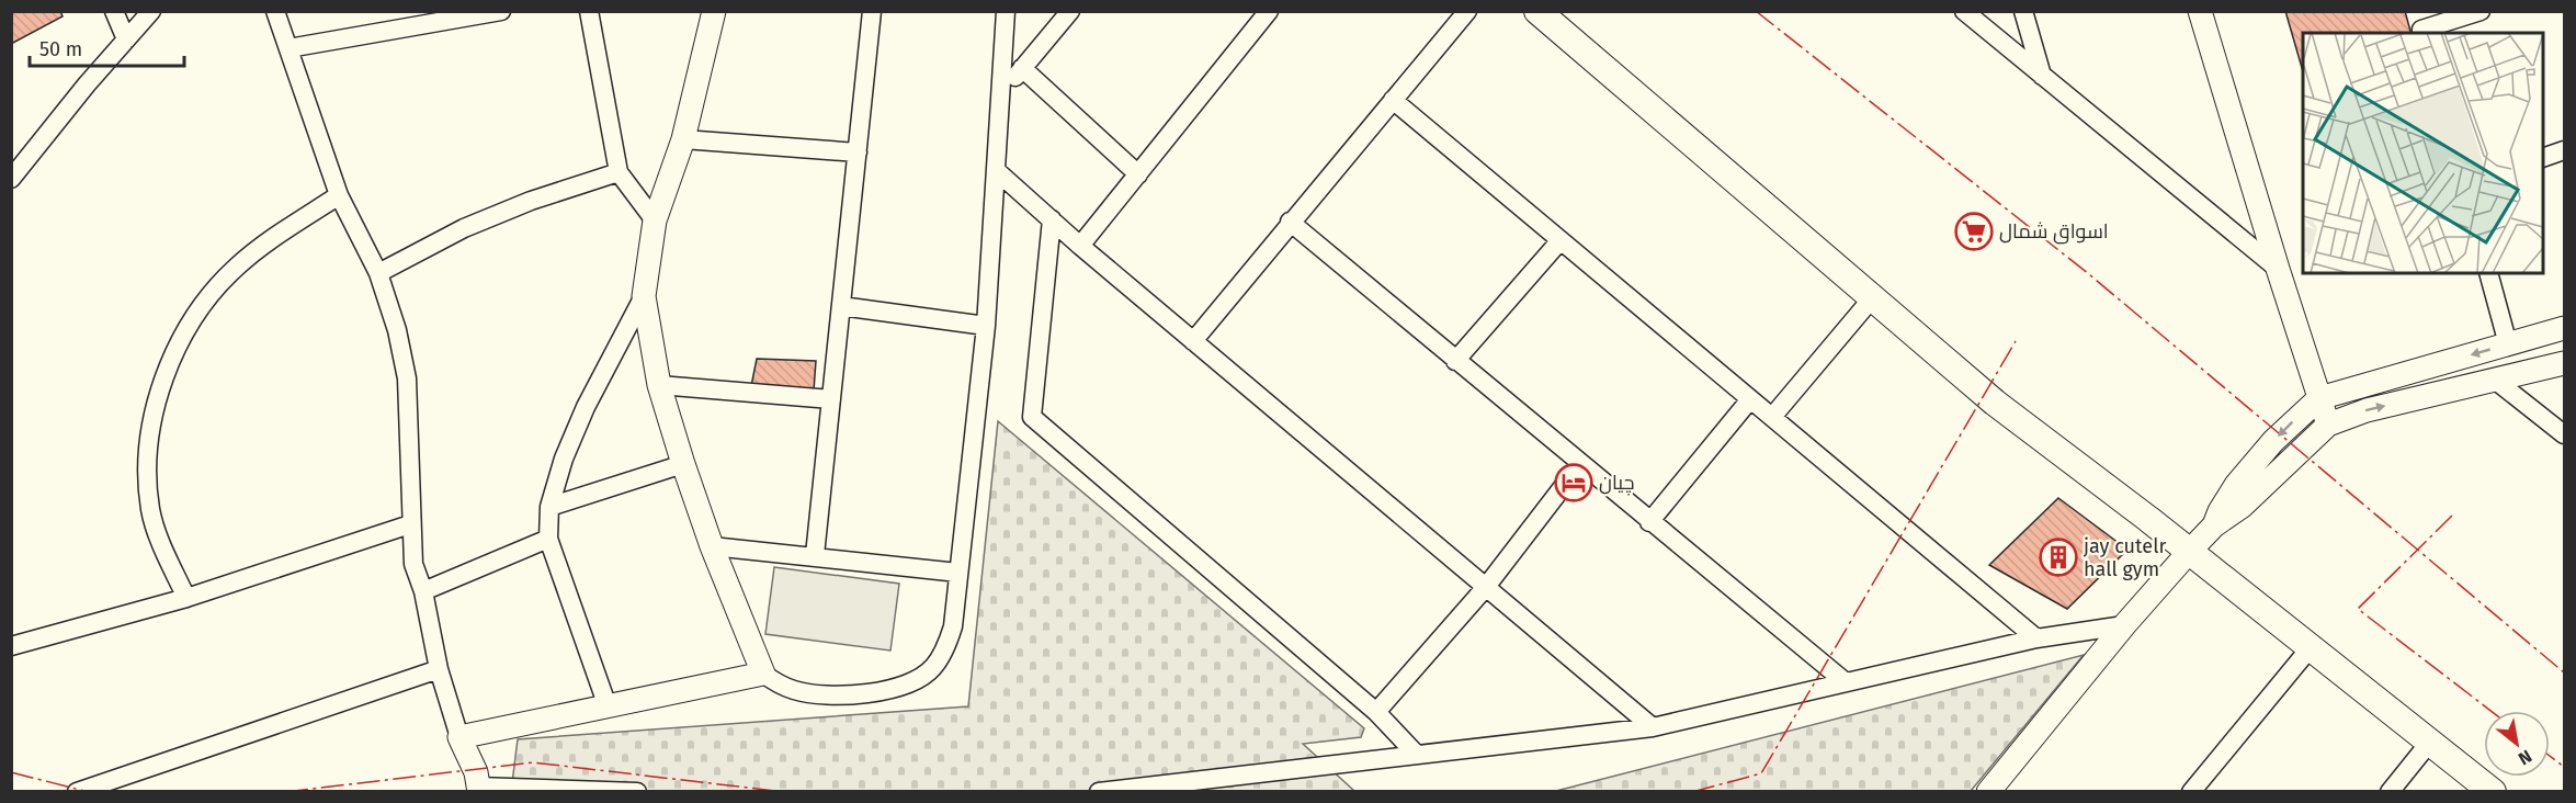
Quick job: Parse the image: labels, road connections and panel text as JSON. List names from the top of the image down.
{
  "places": {
    "supermarket": ["اسواق شمال"],
    "hotel": ["چيان"],
    "building": ["jay cutelr hall gym"]
  },
  "scale_bar": "50 m",
  "north": "bottom right"
}
